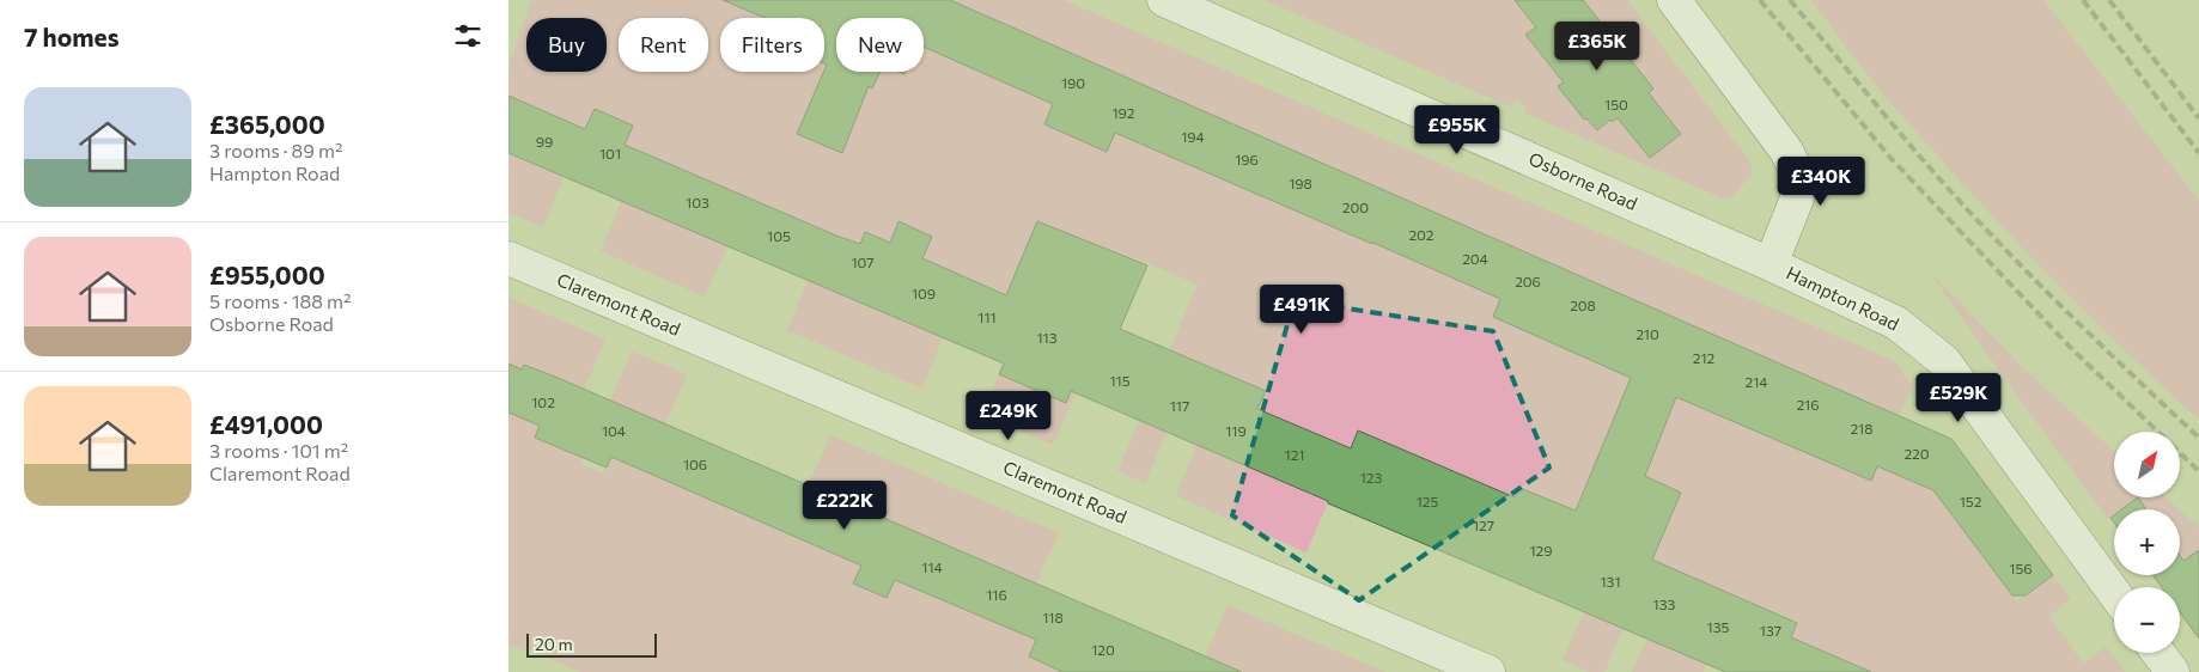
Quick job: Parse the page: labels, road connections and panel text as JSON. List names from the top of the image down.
{
  "streets": {
    "street": ["Osborne Road", "Hampton Road", "Claremont Road"]
  },
  "crossings": [
    ["Osborne Road", "Hampton Road"]
  ],
  "house_numbers": [
    "190",
    "150",
    "192",
    "194",
    "99",
    "101",
    "196",
    "198",
    "103",
    "200",
    "202",
    "105",
    "204",
    "107",
    "206",
    "109",
    "208",
    "111",
    "210",
    "113",
    "212",
    "115",
    "214",
    "102",
    "216",
    "117",
    "218",
    "104",
    "119",
    "220",
    "121",
    "106",
    "123",
    "125",
    "152",
    "127",
    "129",
    "114",
    "156",
    "131",
    "116",
    "133",
    "118",
    "135",
    "137",
    "120"
  ],
  "scale_bar": "20 m",
  "north": "top right",
  "page": {
    "heading": "7 homes",
    "chip": [
      "Buy",
      "Rent",
      "Filters",
      "New"
    ],
    "price": [
      "£365K",
      "£955K",
      "£340K",
      "£491K",
      "£529K",
      "£249K",
      "£222K"
    ],
    "list": [
      {
        "name": "£365,000",
        "note": "3 rooms · 89 m² · Hampton Road"
      },
      {
        "name": "£955,000",
        "note": "5 rooms · 188 m² · Osborne Road"
      },
      {
        "name": "£491,000",
        "note": "3 rooms · 101 m² · Claremont Road"
      }
    ],
    "map_buttons": ["+", "−"],
    "scale": "20 m"
  }
}
